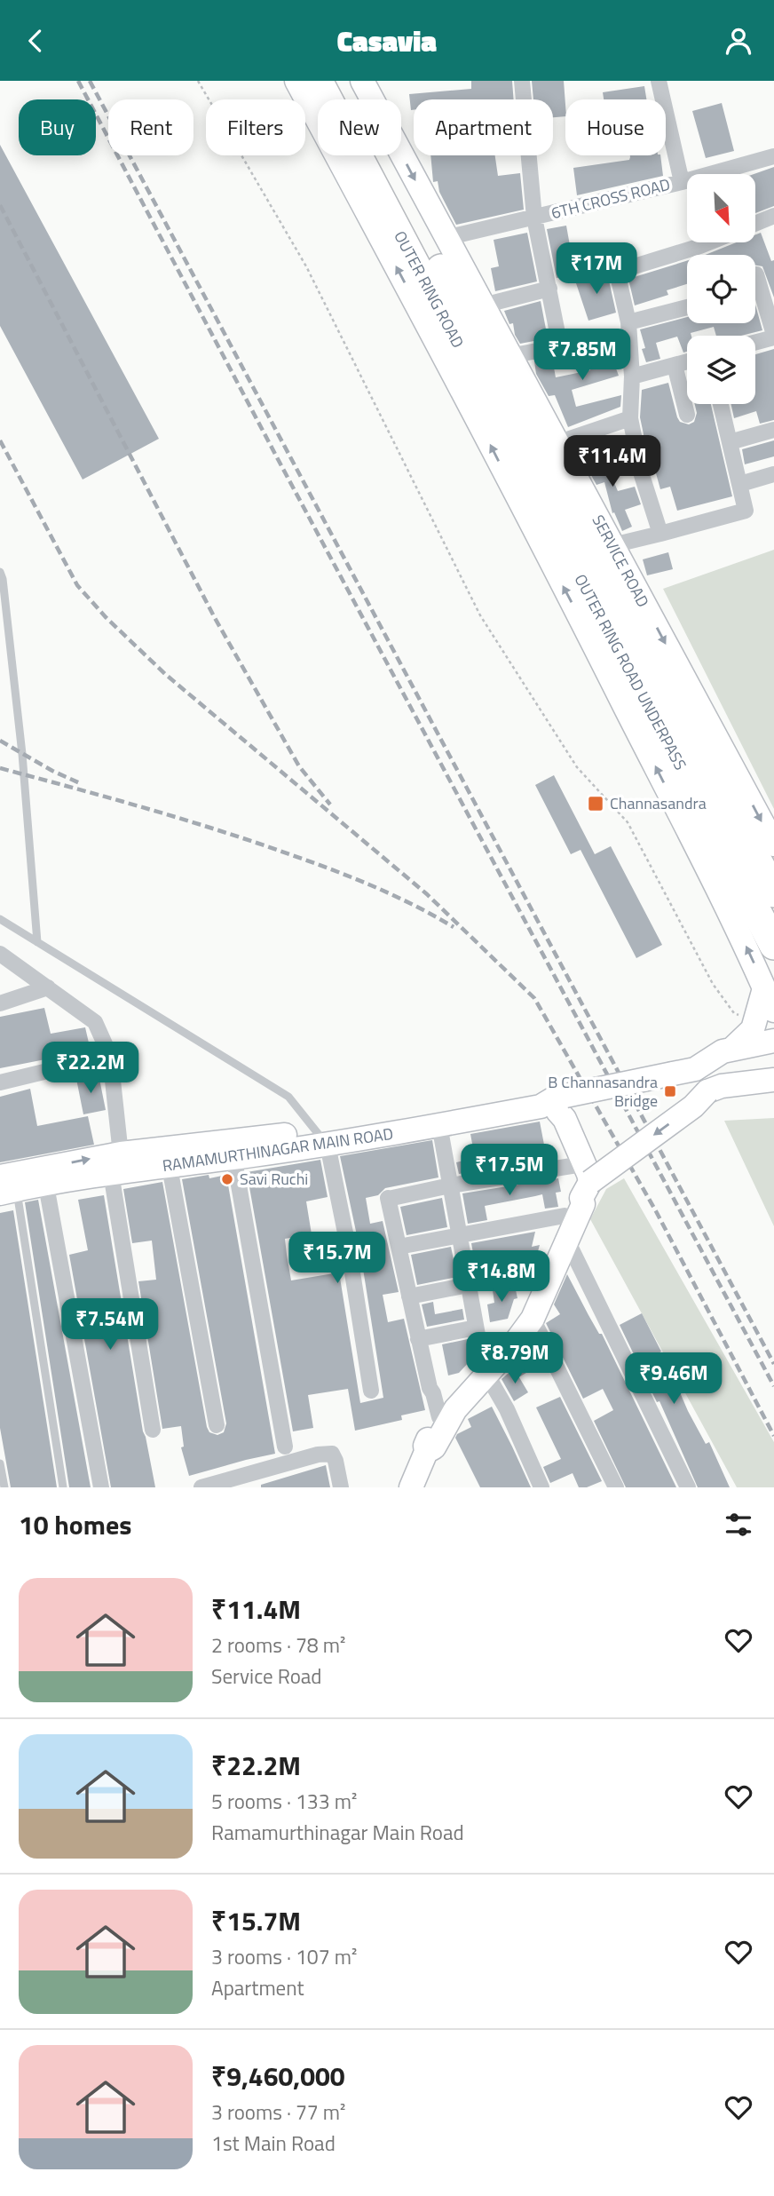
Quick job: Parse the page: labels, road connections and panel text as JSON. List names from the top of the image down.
{
  "streets": {
    "highway": ["OUTER RING ROAD", "OUTER RING ROAD UNDERPASS"],
    "main road": ["SERVICE ROAD", "RAMAMURTHINAGAR MAIN ROAD"],
    "street": ["6TH CROSS ROAD"]
  },
  "crossings": [
    ["6TH CROSS ROAD", "SERVICE ROAD"],
    ["OUTER RING ROAD", "OUTER RING ROAD UNDERPASS"]
  ],
  "places": {
    "transit": ["Channasandra", "B Channasandra Bridge"],
    "other": ["Savi Ruchi"]
  },
  "north": "bottom right",
  "page": {
    "header": "Casavia",
    "chip": [
      "Buy",
      "Rent",
      "Filters",
      "New",
      "Apartment",
      "House"
    ],
    "price": [
      "₹17M",
      "₹7.85M",
      "₹11.4M",
      "₹22.2M",
      "₹17.5M",
      "₹15.7M",
      "₹14.8M",
      "₹7.54M",
      "₹8.79M",
      "₹9.46M"
    ],
    "heading": "10 homes",
    "list": [
      {
        "name": "₹11.4M",
        "note": "2 rooms · 78 m² · Service Road"
      },
      {
        "name": "₹22.2M",
        "note": "5 rooms · 133 m² · Ramamurthinagar Main Road"
      },
      {
        "name": "₹15.7M",
        "note": "3 rooms · 107 m² · Apartment"
      },
      {
        "name": "₹9,460,000",
        "note": "3 rooms · 77 m² · 1st Main Road"
      }
    ]
  }
}
